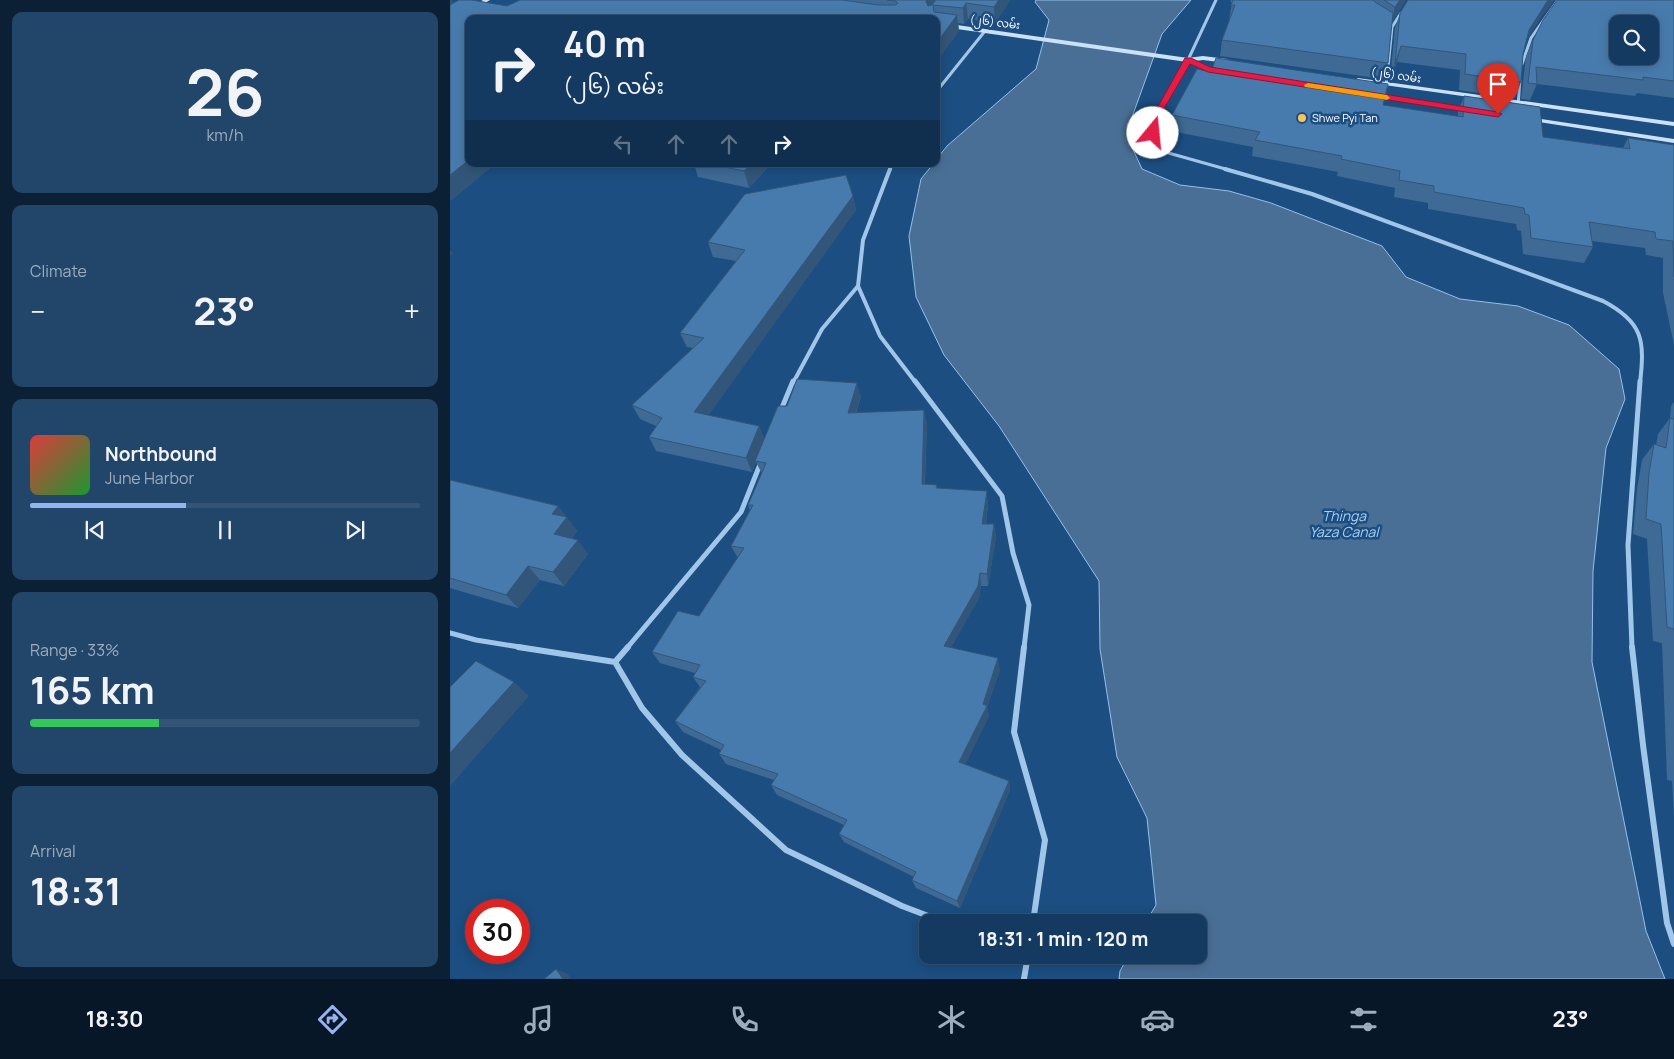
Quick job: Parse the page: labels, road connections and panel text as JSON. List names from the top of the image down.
{
  "streets": {
    "main road": ["(၂၆) လမ်း"]
  },
  "water": ["Thinga Yaza Canal"],
  "places": ["Shwe Pyi Tan"],
  "page": {
    "tile": [
      ["26", "km/h"],
      "Climate",
      ["Range · 33%", "165 km"],
      ["Arrival", "18:31"]
    ],
    "turn": ["40 m", "(၂၆) လမ်း"],
    "heat": ["−", "23°", "+"],
    "song": ["Northbound", "June Harbor"],
    "limit": "30",
    "trip": "18:31 · 1 min · 120 m",
    "tabs": ["18:30", "23°"]
  }
}
